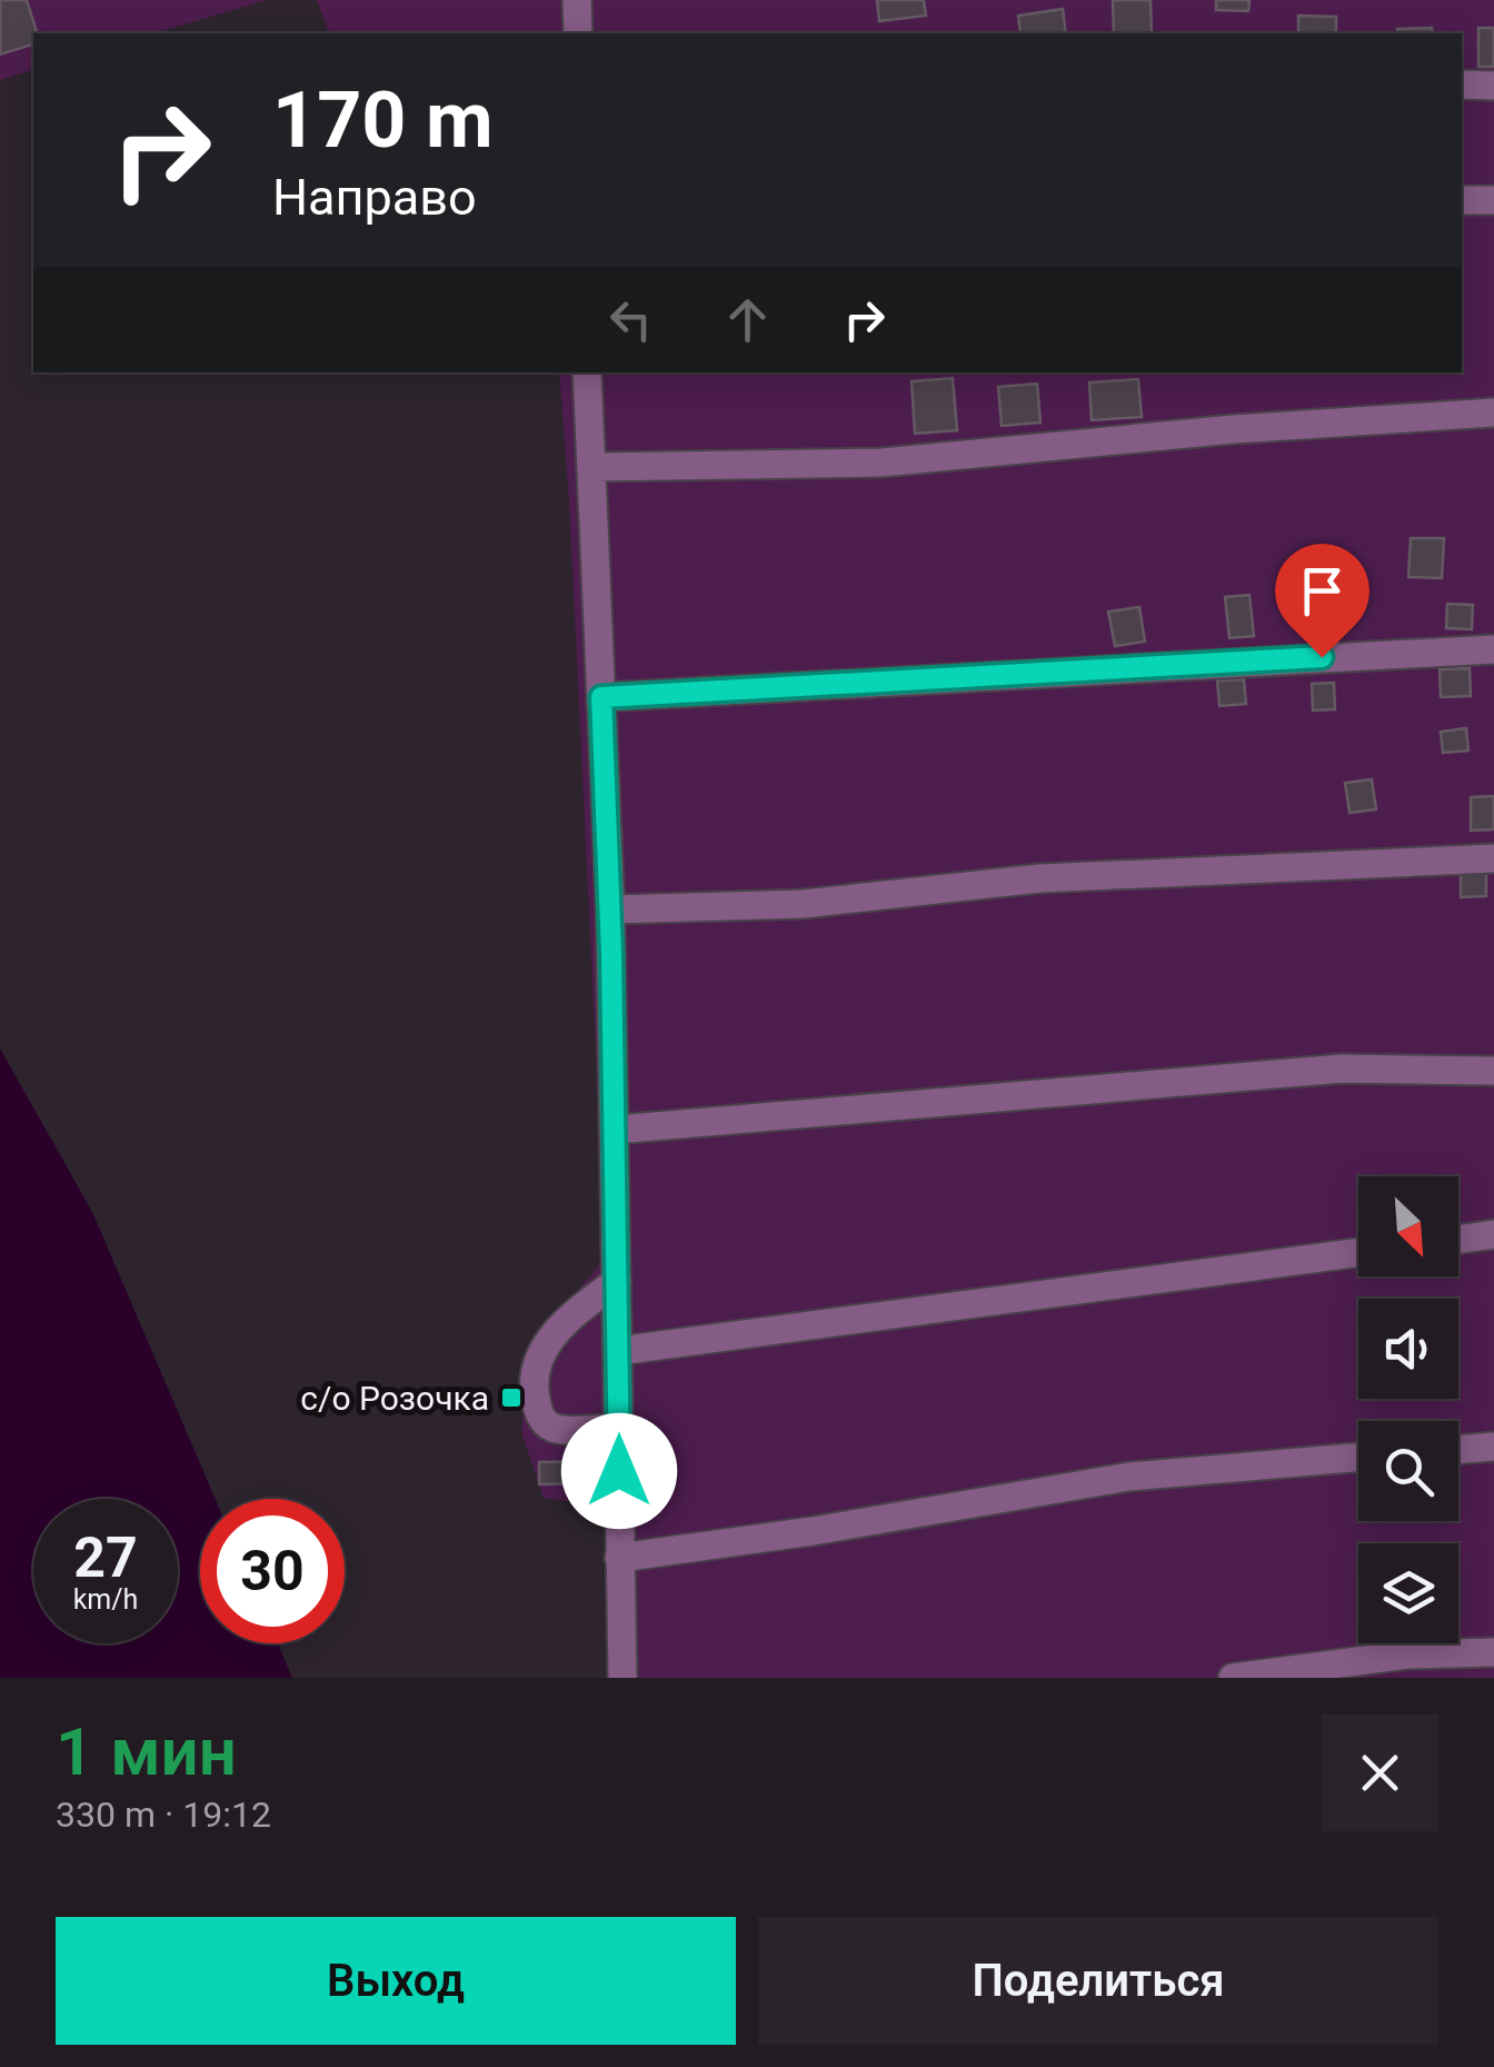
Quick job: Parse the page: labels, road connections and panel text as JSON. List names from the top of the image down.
{
  "places": {
    "transit": ["с/о Розочка"]
  },
  "north": "bottom right",
  "page": {
    "turn": ["170 m", "Направо"],
    "speed": "27 km/h",
    "limit": "30",
    "heading": ["1 мин", "330 m · 19:12"],
    "buttons": ["Выход", "Поделиться"]
  }
}
